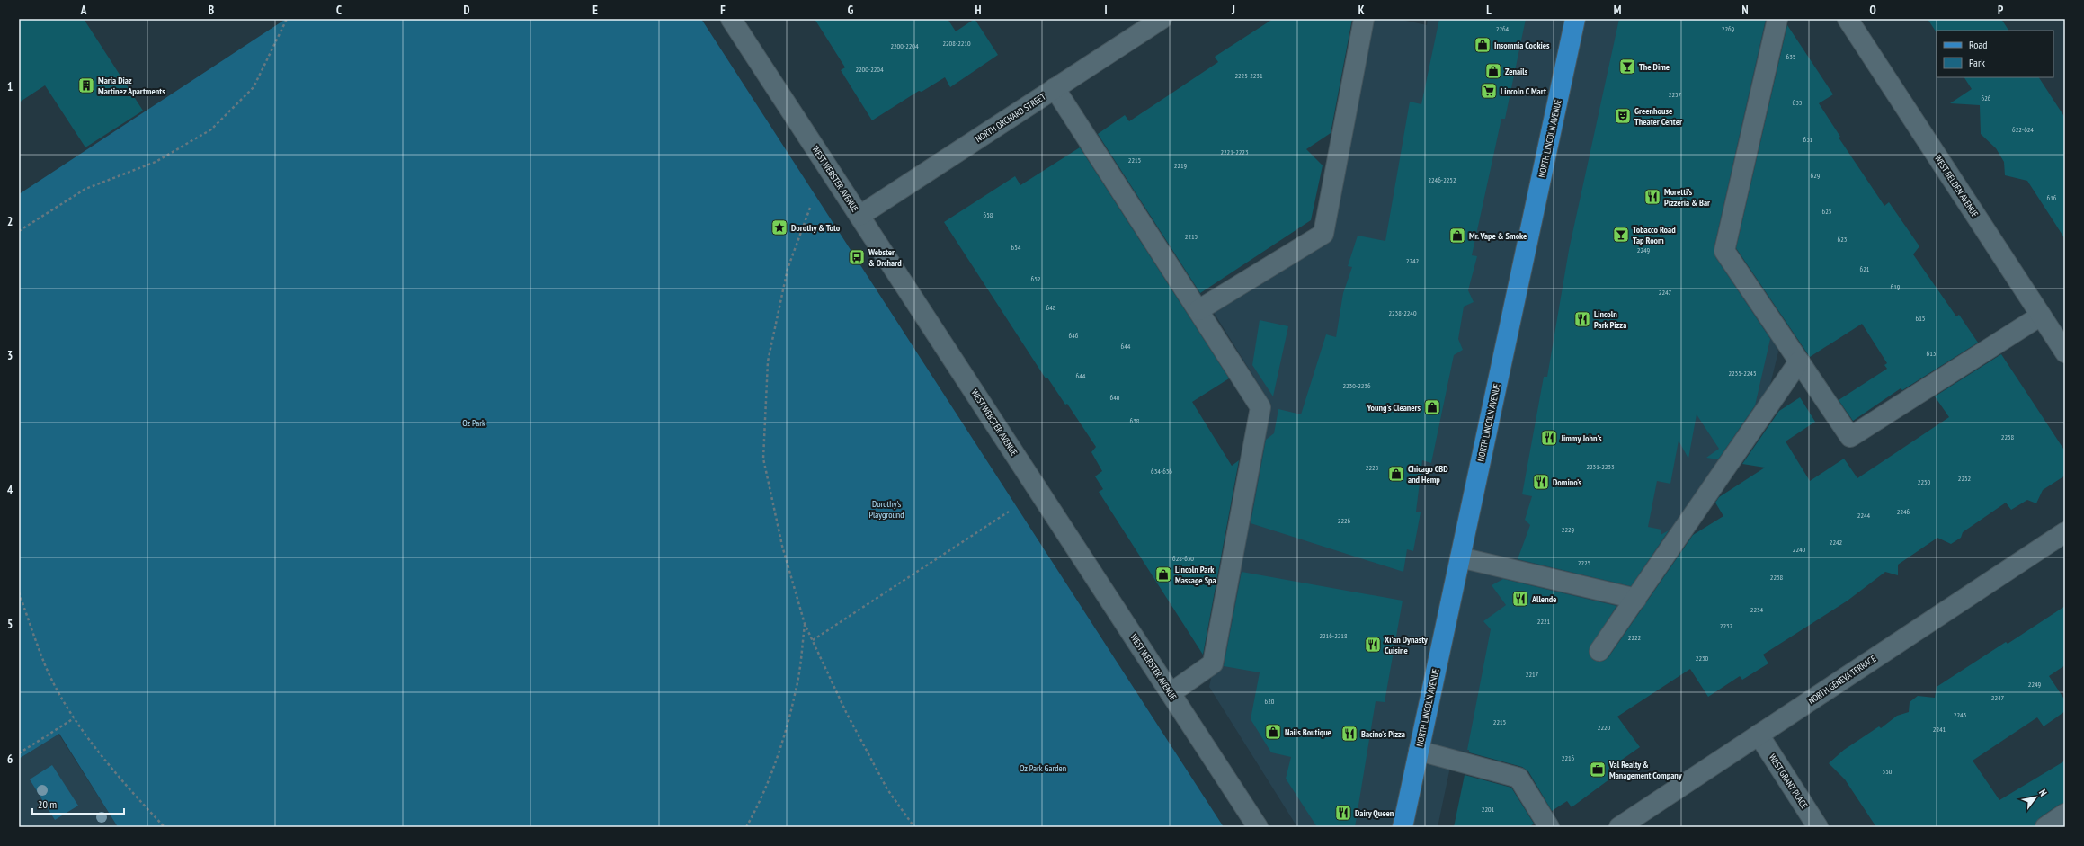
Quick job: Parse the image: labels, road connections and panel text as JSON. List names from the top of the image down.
{
  "streets": {
    "main road": ["NORTH LINCOLN AVENUE"],
    "street": [
      "NORTH ORCHARD STREET",
      "WEST WEBSTER AVENUE",
      "WEST BELDEN AVENUE",
      "NORTH GENEVA TERRACE",
      "WEST GRANT PLACE"
    ]
  },
  "crossings": [
    ["NORTH ORCHARD STREET", "WEST WEBSTER AVENUE"],
    ["NORTH GENEVA TERRACE", "WEST GRANT PLACE"]
  ],
  "parks": ["Oz Park", "Dorothy's Playground", "Oz Park Garden"],
  "places": {
    "shop": [
      "Insomnia Cookies",
      "Zenails",
      "Mr. Vape & Smoke",
      "Young's Cleaners",
      "Chicago CBD and Hemp",
      "Lincoln Park Massage Spa",
      "Nails Boutique"
    ],
    "bar": ["The Dime", "Tobacco Road Tap Room"],
    "building": ["Maria Diaz Martinez Apartments"],
    "supermarket": ["Lincoln C Mart"],
    "theatre": ["Greenhouse Theater Center"],
    "restaurant": [
      "Moretti's Pizzeria & Bar",
      "Lincoln Park Pizza",
      "Jimmy John's",
      "Domino's",
      "Allende",
      "Xi'an Dynasty Cuisine",
      "Bacino's Pizza",
      "Dairy Queen"
    ],
    "place": ["Dorothy & Toto"],
    "bus stop": ["Webster & Orchard"],
    "office": ["Val Realty & Management Company"]
  },
  "house_numbers": [
    "2264",
    "2269",
    "2208-2210",
    "2200-2204",
    "635",
    "2200-2204",
    "2225-2231",
    "2257",
    "626",
    "633",
    "622-624",
    "631",
    "2221-2223",
    "2215",
    "2219",
    "629",
    "2246-2252",
    "616",
    "625",
    "658",
    "2215",
    "623",
    "654",
    "2249",
    "2242",
    "621",
    "652",
    "619",
    "2247",
    "648",
    "2238-2240",
    "615",
    "646",
    "644",
    "613",
    "2235-2245",
    "644",
    "2230-2236",
    "640",
    "638",
    "2258",
    "2231-2233",
    "2228",
    "634-636",
    "2252",
    "2250",
    "2246",
    "2244",
    "2226",
    "2229",
    "2242",
    "2240",
    "628-630",
    "2225",
    "2238",
    "2234",
    "2221",
    "2232",
    "2216-2218",
    "2222",
    "2230",
    "2217",
    "2249",
    "2247",
    "620",
    "2243",
    "2215",
    "2220",
    "2241",
    "2216",
    "550",
    "2201"
  ],
  "legend": ["Road", "Park"],
  "scale_bar": "20 m",
  "north": "top right",
  "grid": {
    "columns": [
      "A",
      "B",
      "C",
      "D",
      "E",
      "F",
      "G",
      "H",
      "I",
      "J",
      "K",
      "L",
      "M",
      "N",
      "O",
      "P"
    ],
    "rows": [
      "1",
      "2",
      "3",
      "4",
      "5",
      "6"
    ]
  }
}
